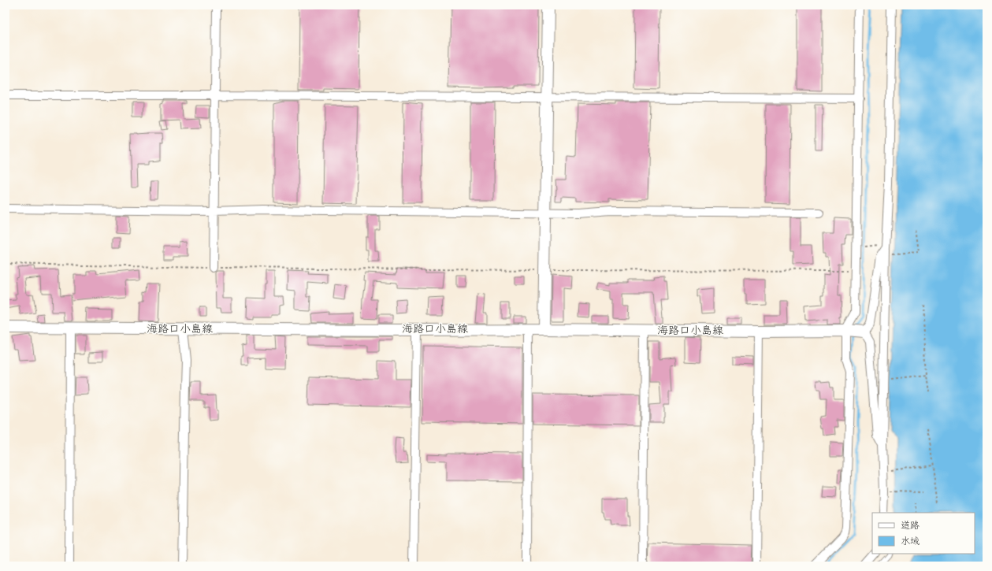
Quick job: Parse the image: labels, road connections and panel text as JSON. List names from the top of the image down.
{
  "streets": {
    "main road": ["海路口小島線"]
  },
  "legend": ["道路", "水域"]
}
